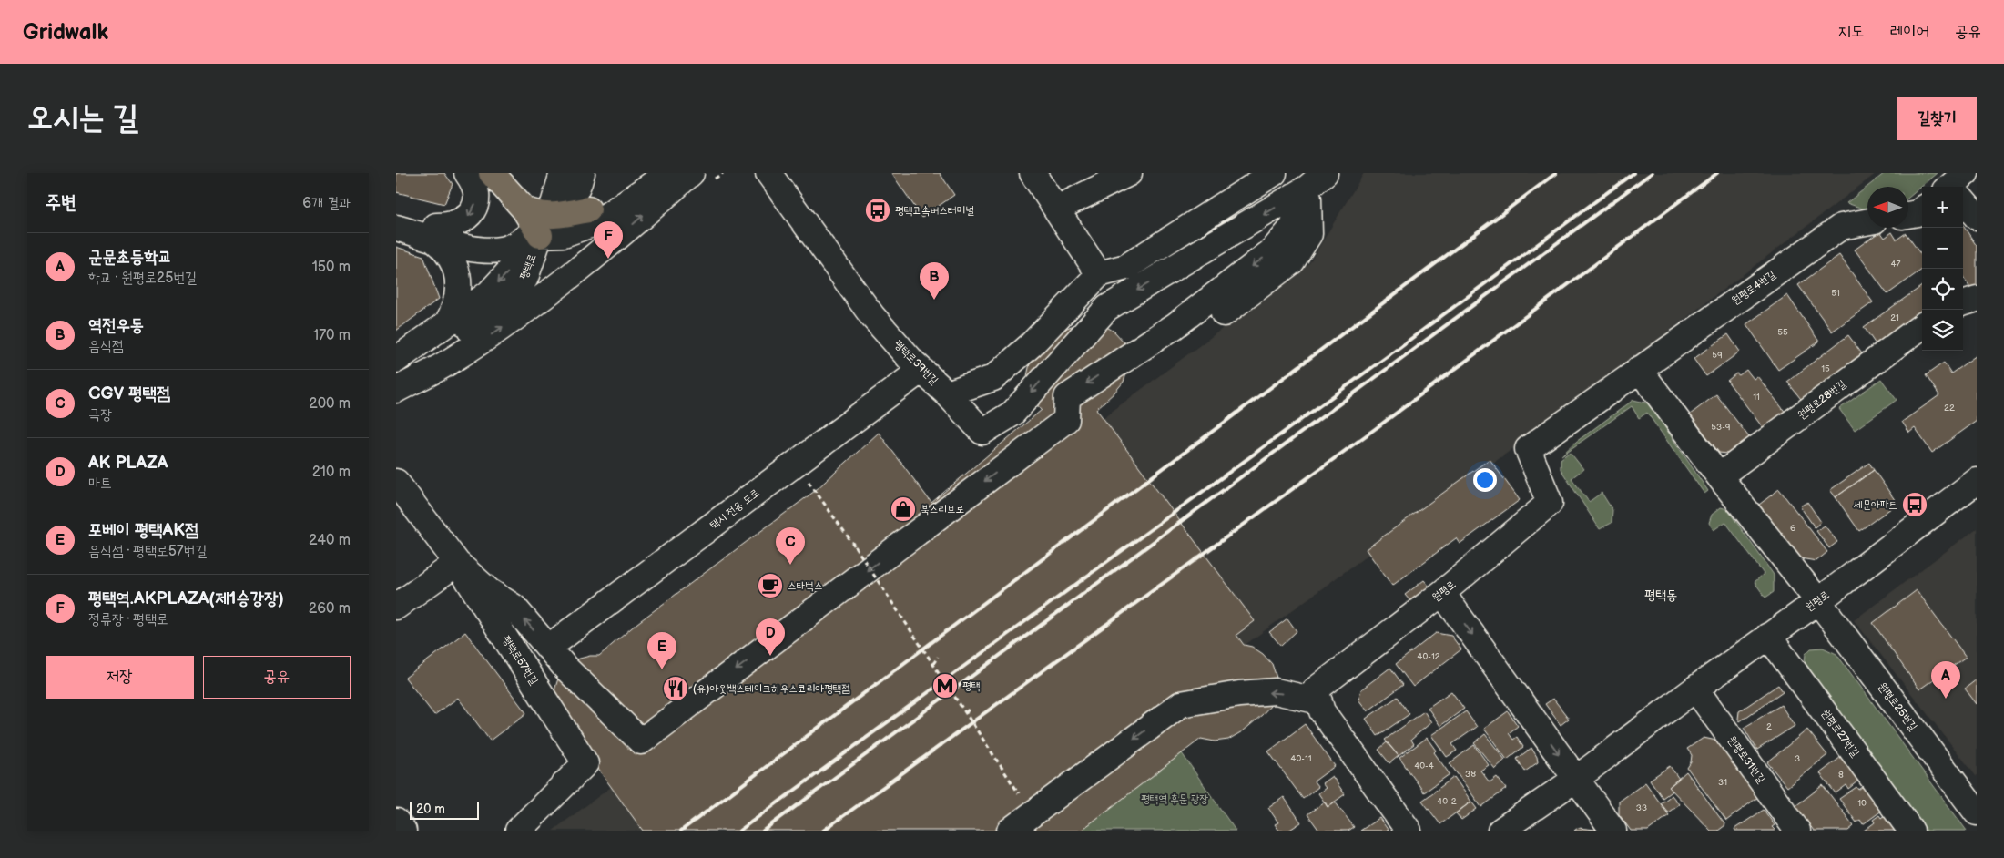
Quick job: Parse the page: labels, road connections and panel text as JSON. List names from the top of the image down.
{
  "streets": {
    "street": [
      "평택로",
      "원평로4번길",
      "평택로39번길",
      "원평로28번길",
      "택시 전용 도로",
      "원평로",
      "평택로57번길",
      "원평로25번길",
      "원평로27번길",
      "원평로31번길"
    ]
  },
  "crossings": [
    ["원평로4번길", "원평로"],
    ["평택로39번길", "택시 전용 도로"],
    ["원평로", "원평로25번길"],
    ["원평로", "원평로27번길"],
    ["원평로", "원평로31번길"]
  ],
  "districts": ["평택동"],
  "parks": ["평택역 후문 광장"],
  "places": {
    "bus stop": ["평택고속버스터미널", "세문아파트"],
    "shop": ["북스리브로"],
    "cafe": ["스타벅스"],
    "metro station": ["평택"],
    "restaurant": ["(유)아웃백스테이크하우스코리아평택점"]
  },
  "house_numbers": [
    "47",
    "51",
    "21",
    "55",
    "59",
    "15",
    "11",
    "22",
    "53-9",
    "6",
    "40-12",
    "2",
    "40-11",
    "3",
    "40-4",
    "38",
    "8",
    "31",
    "40-2",
    "10",
    "33"
  ],
  "scale_bar": "20 m",
  "north": "left",
  "page": {
    "header": "Gridwalk",
    "nav": ["지도", "레이어", "공유"],
    "buttons": [
      "길찾기",
      ["저장", "공유"]
    ],
    "title": "오시는 길",
    "heading": ["주변", "6개 결과"],
    "map_buttons": ["+", "−"],
    "pins": [
      "F",
      "B",
      "C",
      "D",
      "E",
      "A"
    ],
    "list": [
      {
        "mark": "A",
        "name": "군문초등학교",
        "note": "학교 · 원평로25번길",
        "value": "150 m"
      },
      {
        "mark": "B",
        "name": "역전우동",
        "note": "음식점",
        "value": "170 m"
      },
      {
        "mark": "C",
        "name": "CGV 평택점",
        "note": "극장",
        "value": "200 m"
      },
      {
        "mark": "D",
        "name": "AK PLAZA",
        "note": "마트",
        "value": "210 m"
      },
      {
        "mark": "E",
        "name": "포베이 평택AK점",
        "note": "음식점 · 평택로57번길",
        "value": "240 m"
      },
      {
        "mark": "F",
        "name": "평택역.AKPLAZA(제1승강장)",
        "note": "정류장 · 평택로",
        "value": "260 m"
      }
    ],
    "scale": "20 m"
  }
}
